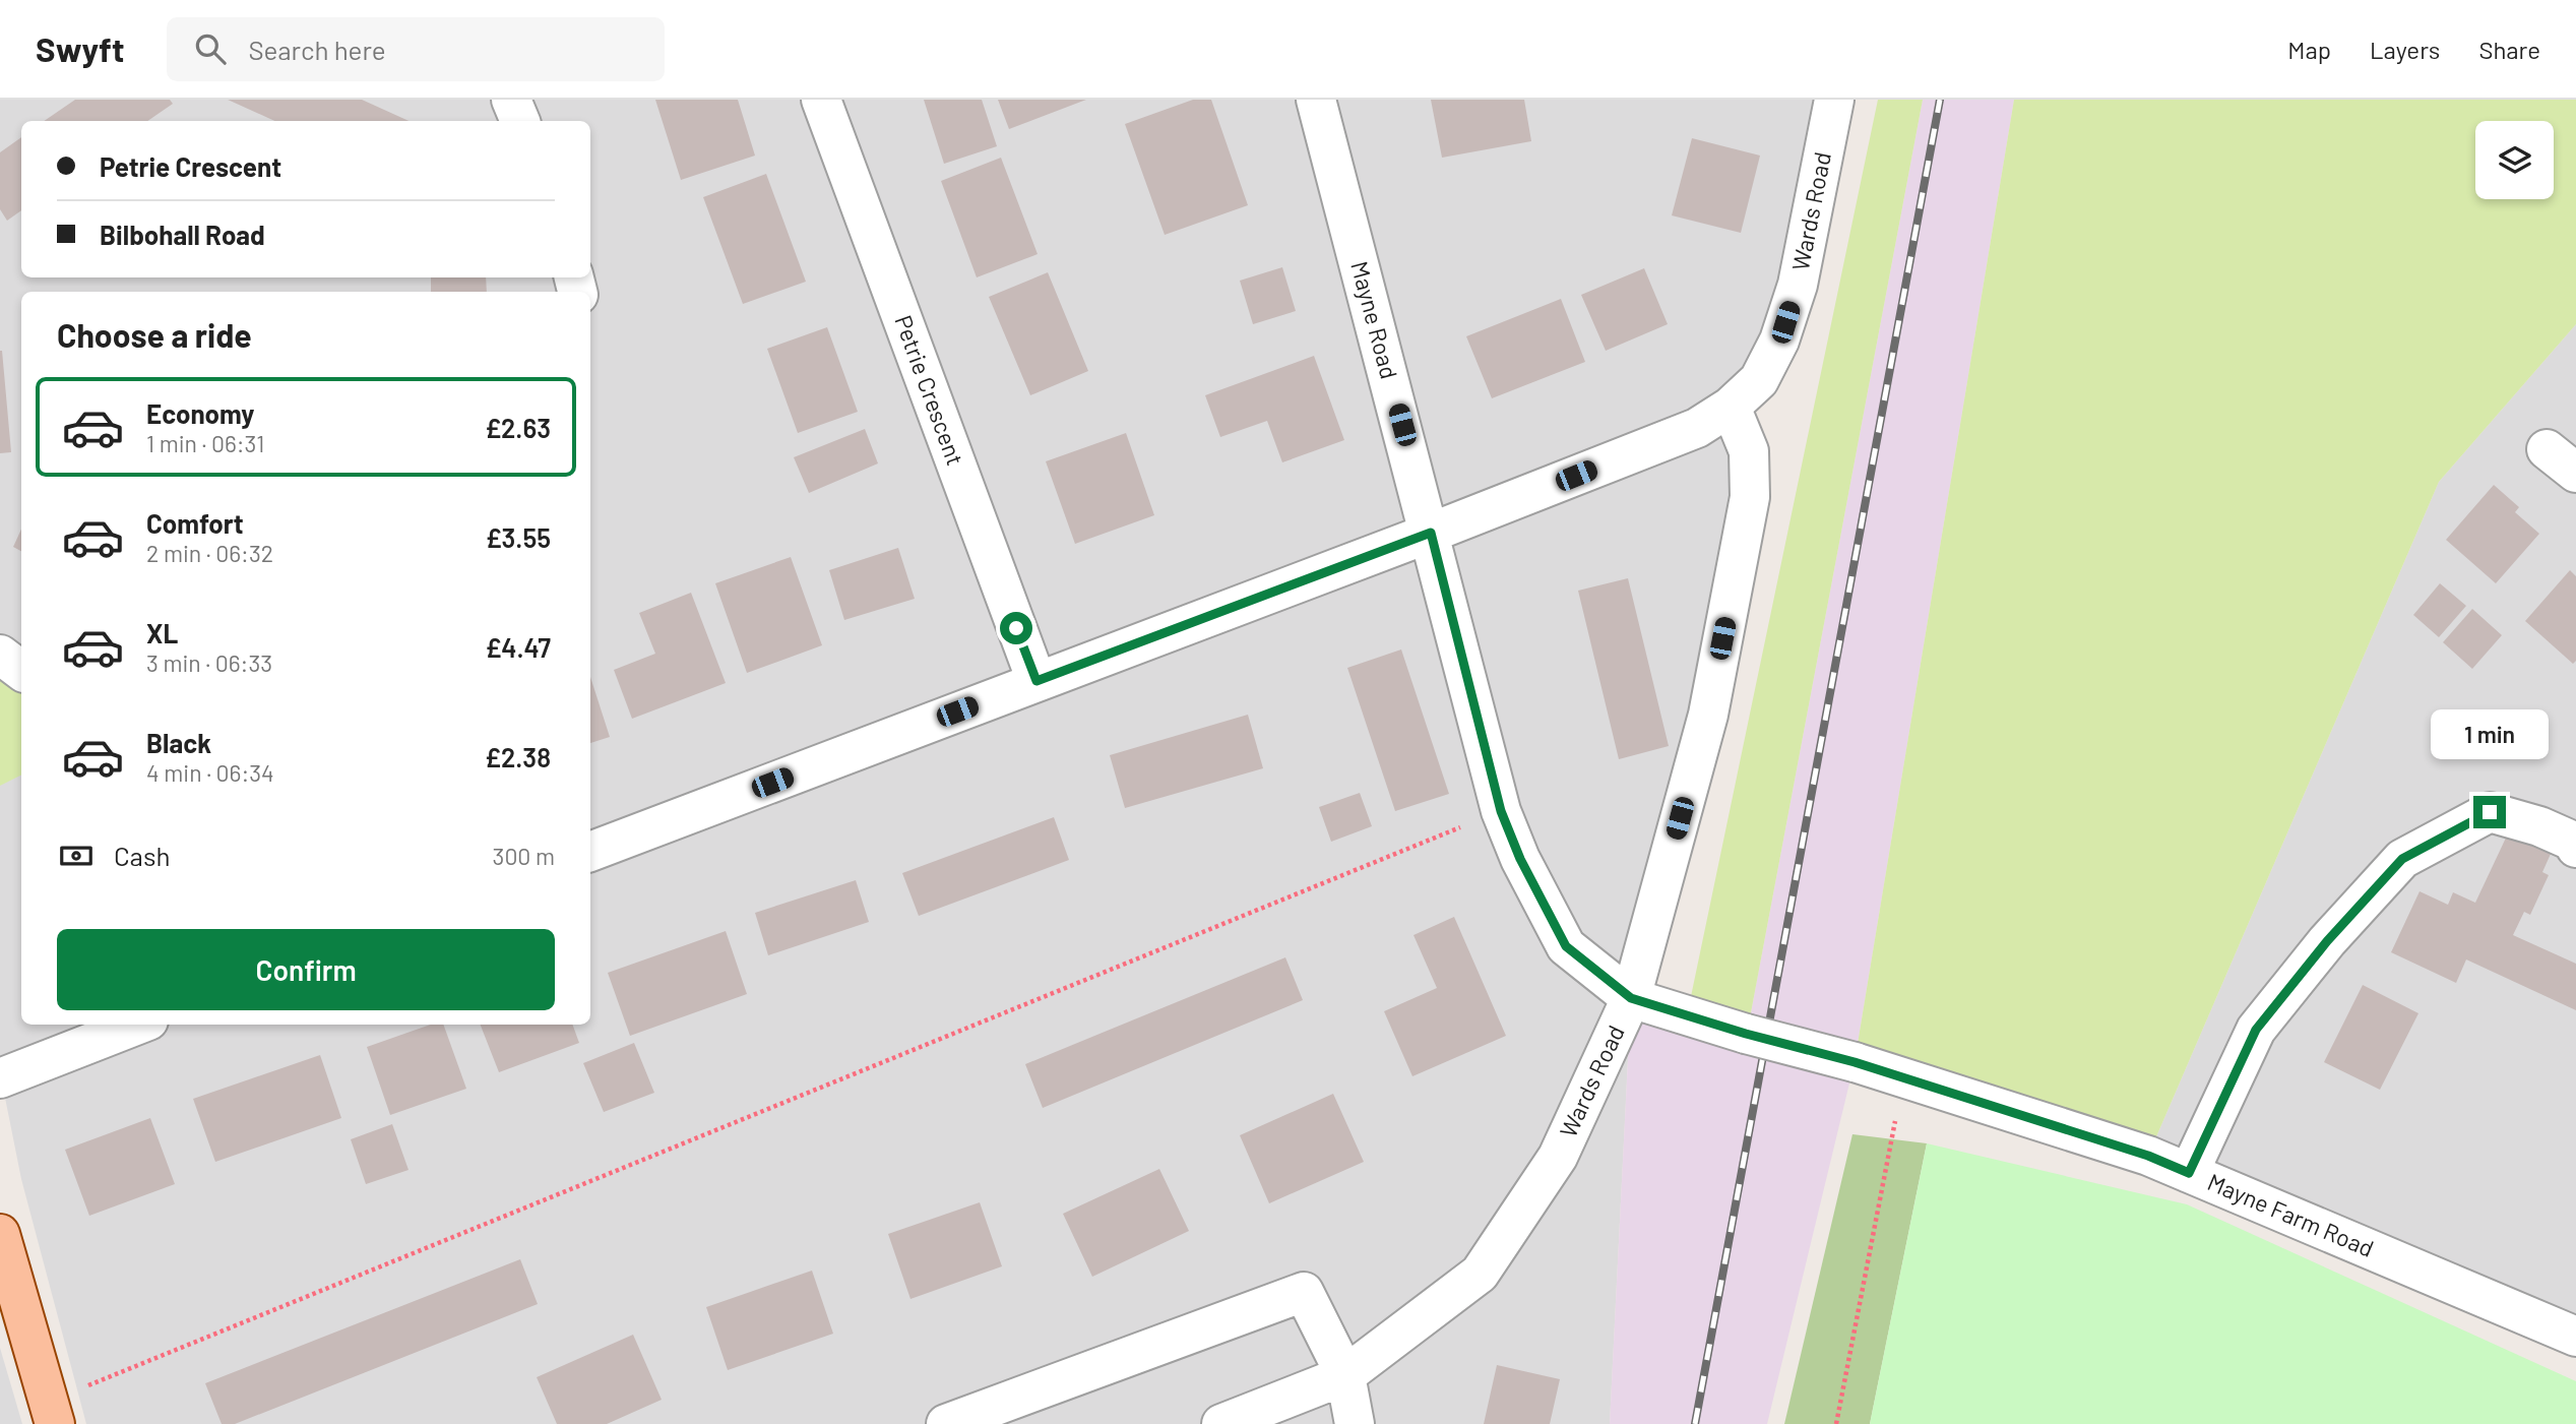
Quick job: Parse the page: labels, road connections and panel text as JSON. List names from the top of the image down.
{
  "streets": {
    "street": [
      "Wards Road",
      "Mayne Road",
      "Petrie Crescent",
      "Mayne Farm Road"
    ]
  },
  "crossings": [
    ["Wards Road", "Mayne Road"],
    ["Wards Road", "Mayne Farm Road"],
    ["Mayne Road", "Mayne Farm Road"]
  ],
  "page": {
    "header": "Swyft",
    "search": "Search here",
    "nav": ["Map", "Layers", "Share"],
    "banner": ["Petrie Crescent", "Bilbohall Road"],
    "heading": "Choose a ride",
    "list": [
      {
        "name": "Economy",
        "note": "1 min · 06:31",
        "value": "£2.63"
      },
      {
        "name": "Comfort",
        "note": "2 min · 06:32",
        "value": "£3.55"
      },
      {
        "name": "XL",
        "note": "3 min · 06:33",
        "value": "£4.47"
      },
      {
        "name": "Black",
        "note": "4 min · 06:34",
        "value": "£2.38"
      }
    ],
    "bubble": "1 min",
    "pay": ["Cash", "300 m"],
    "buttons": "Confirm"
  }
}
